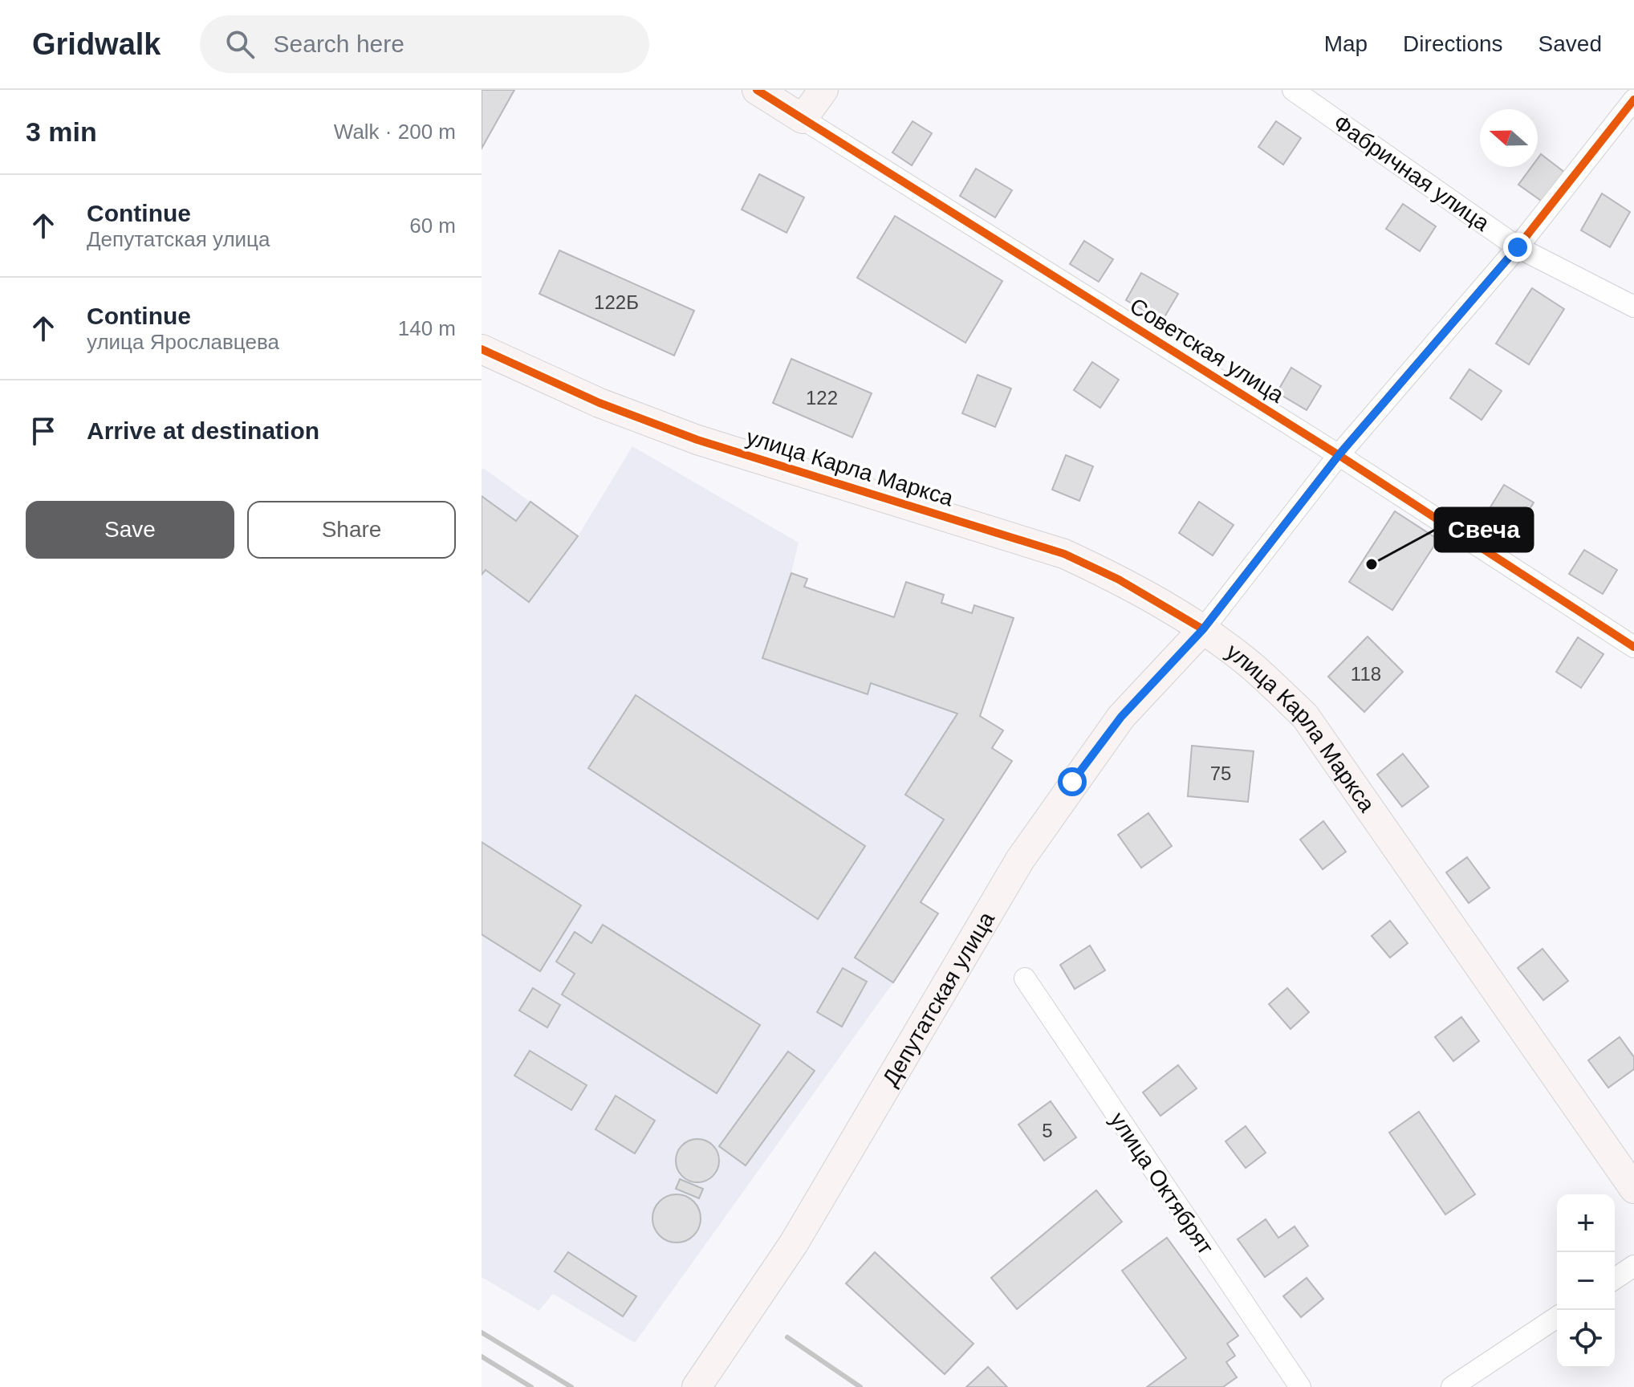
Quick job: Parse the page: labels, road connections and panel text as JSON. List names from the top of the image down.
{
  "streets": {
    "main road": ["Советская улица", "улица Карла Маркса", "Депутатская улица"],
    "street": ["Фабричная улица", "улица Октябрят"]
  },
  "crossings": [
    ["улица Карла Маркса", "Депутатская улица"]
  ],
  "places": ["Свеча"],
  "house_numbers": [
    "122Б",
    "122",
    "118",
    "75",
    "5"
  ],
  "north": "left",
  "page": {
    "header": "Gridwalk",
    "search": "Search here",
    "nav": ["Map", "Directions", "Saved"],
    "heading": ["3 min", "Walk · 200 m"],
    "list": [
      ["Continue", "Депутатская улица", "60 m"],
      ["Continue", "улица Ярославцева", "140 m"],
      "Arrive at destination"
    ],
    "buttons": ["Save", "Share"],
    "map_buttons": ["+", "−"]
  }
}
